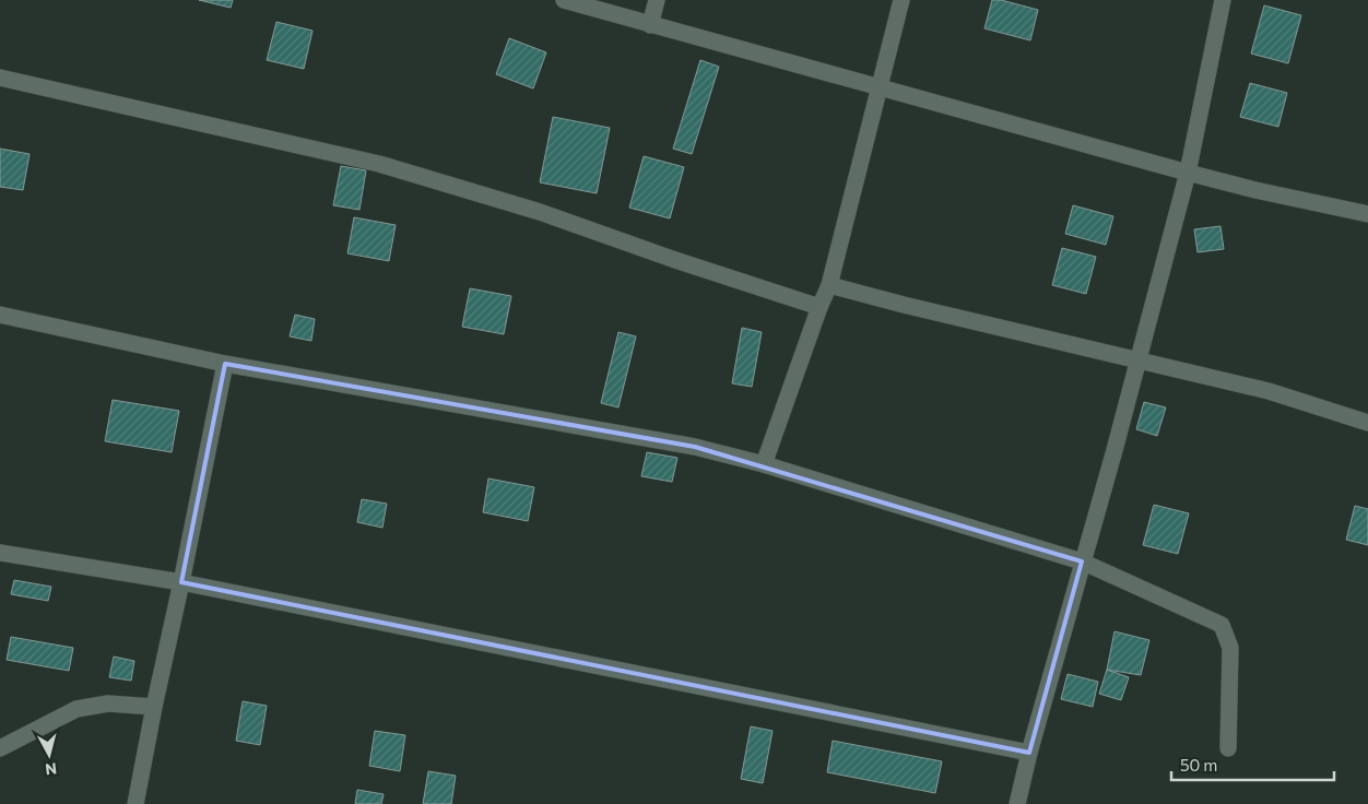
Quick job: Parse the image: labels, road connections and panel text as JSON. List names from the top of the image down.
{
  "scale_bar": "50 m",
  "north": "bottom"
}
